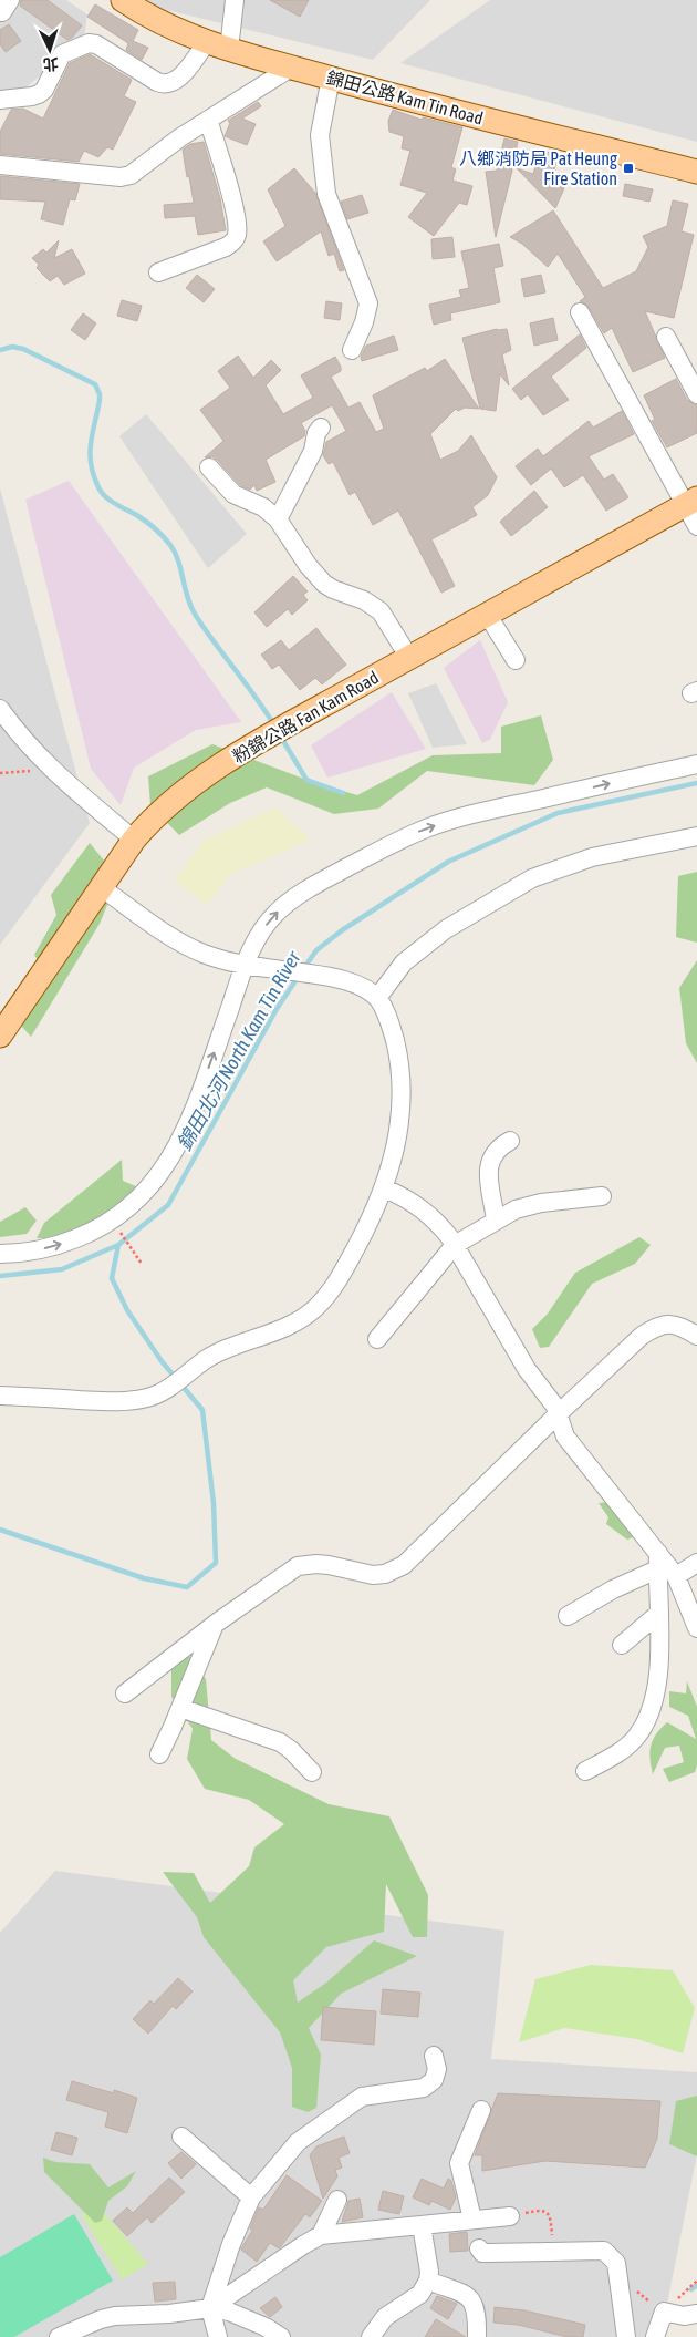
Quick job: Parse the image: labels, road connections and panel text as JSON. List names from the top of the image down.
{
  "streets": {
    "main road": ["錦田公路 Kam Tin Road", "粉錦公路 Fan Kam Road"]
  },
  "water": ["錦田北河 North Kam Tin River"],
  "places": {
    "transit": ["八鄉消防局 Pat Heung Fire Station"]
  },
  "north": "bottom"
}
